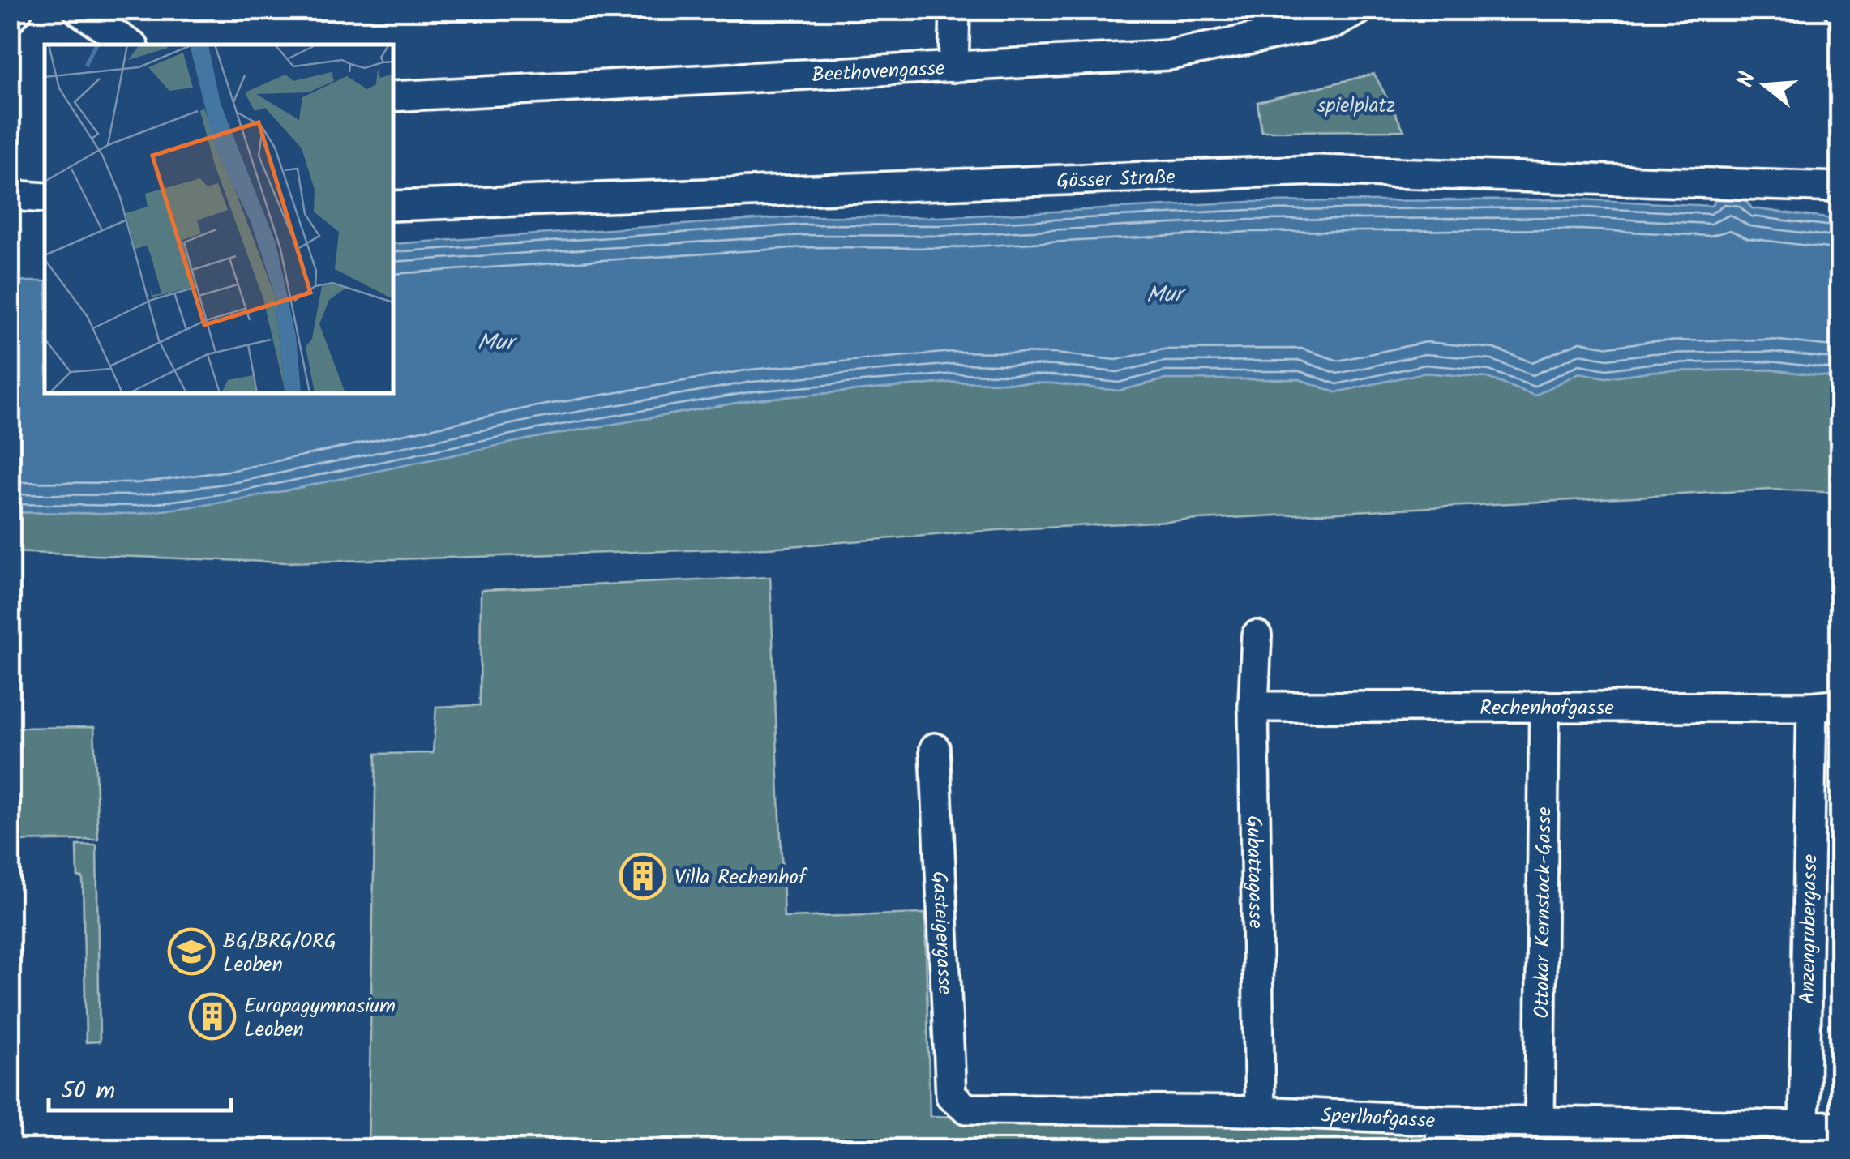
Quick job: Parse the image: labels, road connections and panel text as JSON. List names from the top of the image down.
{
  "streets": {
    "street": [
      "Beethovengasse",
      "Gösser Straße",
      "Rechenhofgasse",
      "Gubattagasse",
      "Ottokar Kernstock-Gasse",
      "Anzengrubergasse",
      "Gasteigergasse",
      "Sperlhofgasse"
    ]
  },
  "crossings": [
    ["Rechenhofgasse", "Gubattagasse"],
    ["Rechenhofgasse", "Ottokar Kernstock-Gasse"],
    ["Rechenhofgasse", "Anzengrubergasse"],
    ["Gubattagasse", "Sperlhofgasse"],
    ["Ottokar Kernstock-Gasse", "Sperlhofgasse"],
    ["Anzengrubergasse", "Sperlhofgasse"],
    ["Gasteigergasse", "Sperlhofgasse"]
  ],
  "water": ["Mur"],
  "parks": ["spielplatz"],
  "places": {
    "building": ["Villa Rechenhof", "Europagymnasium Leoben"],
    "school or university": ["BG/BRG/ORG Leoben"]
  },
  "scale_bar": "50 m",
  "north": "left"
}
